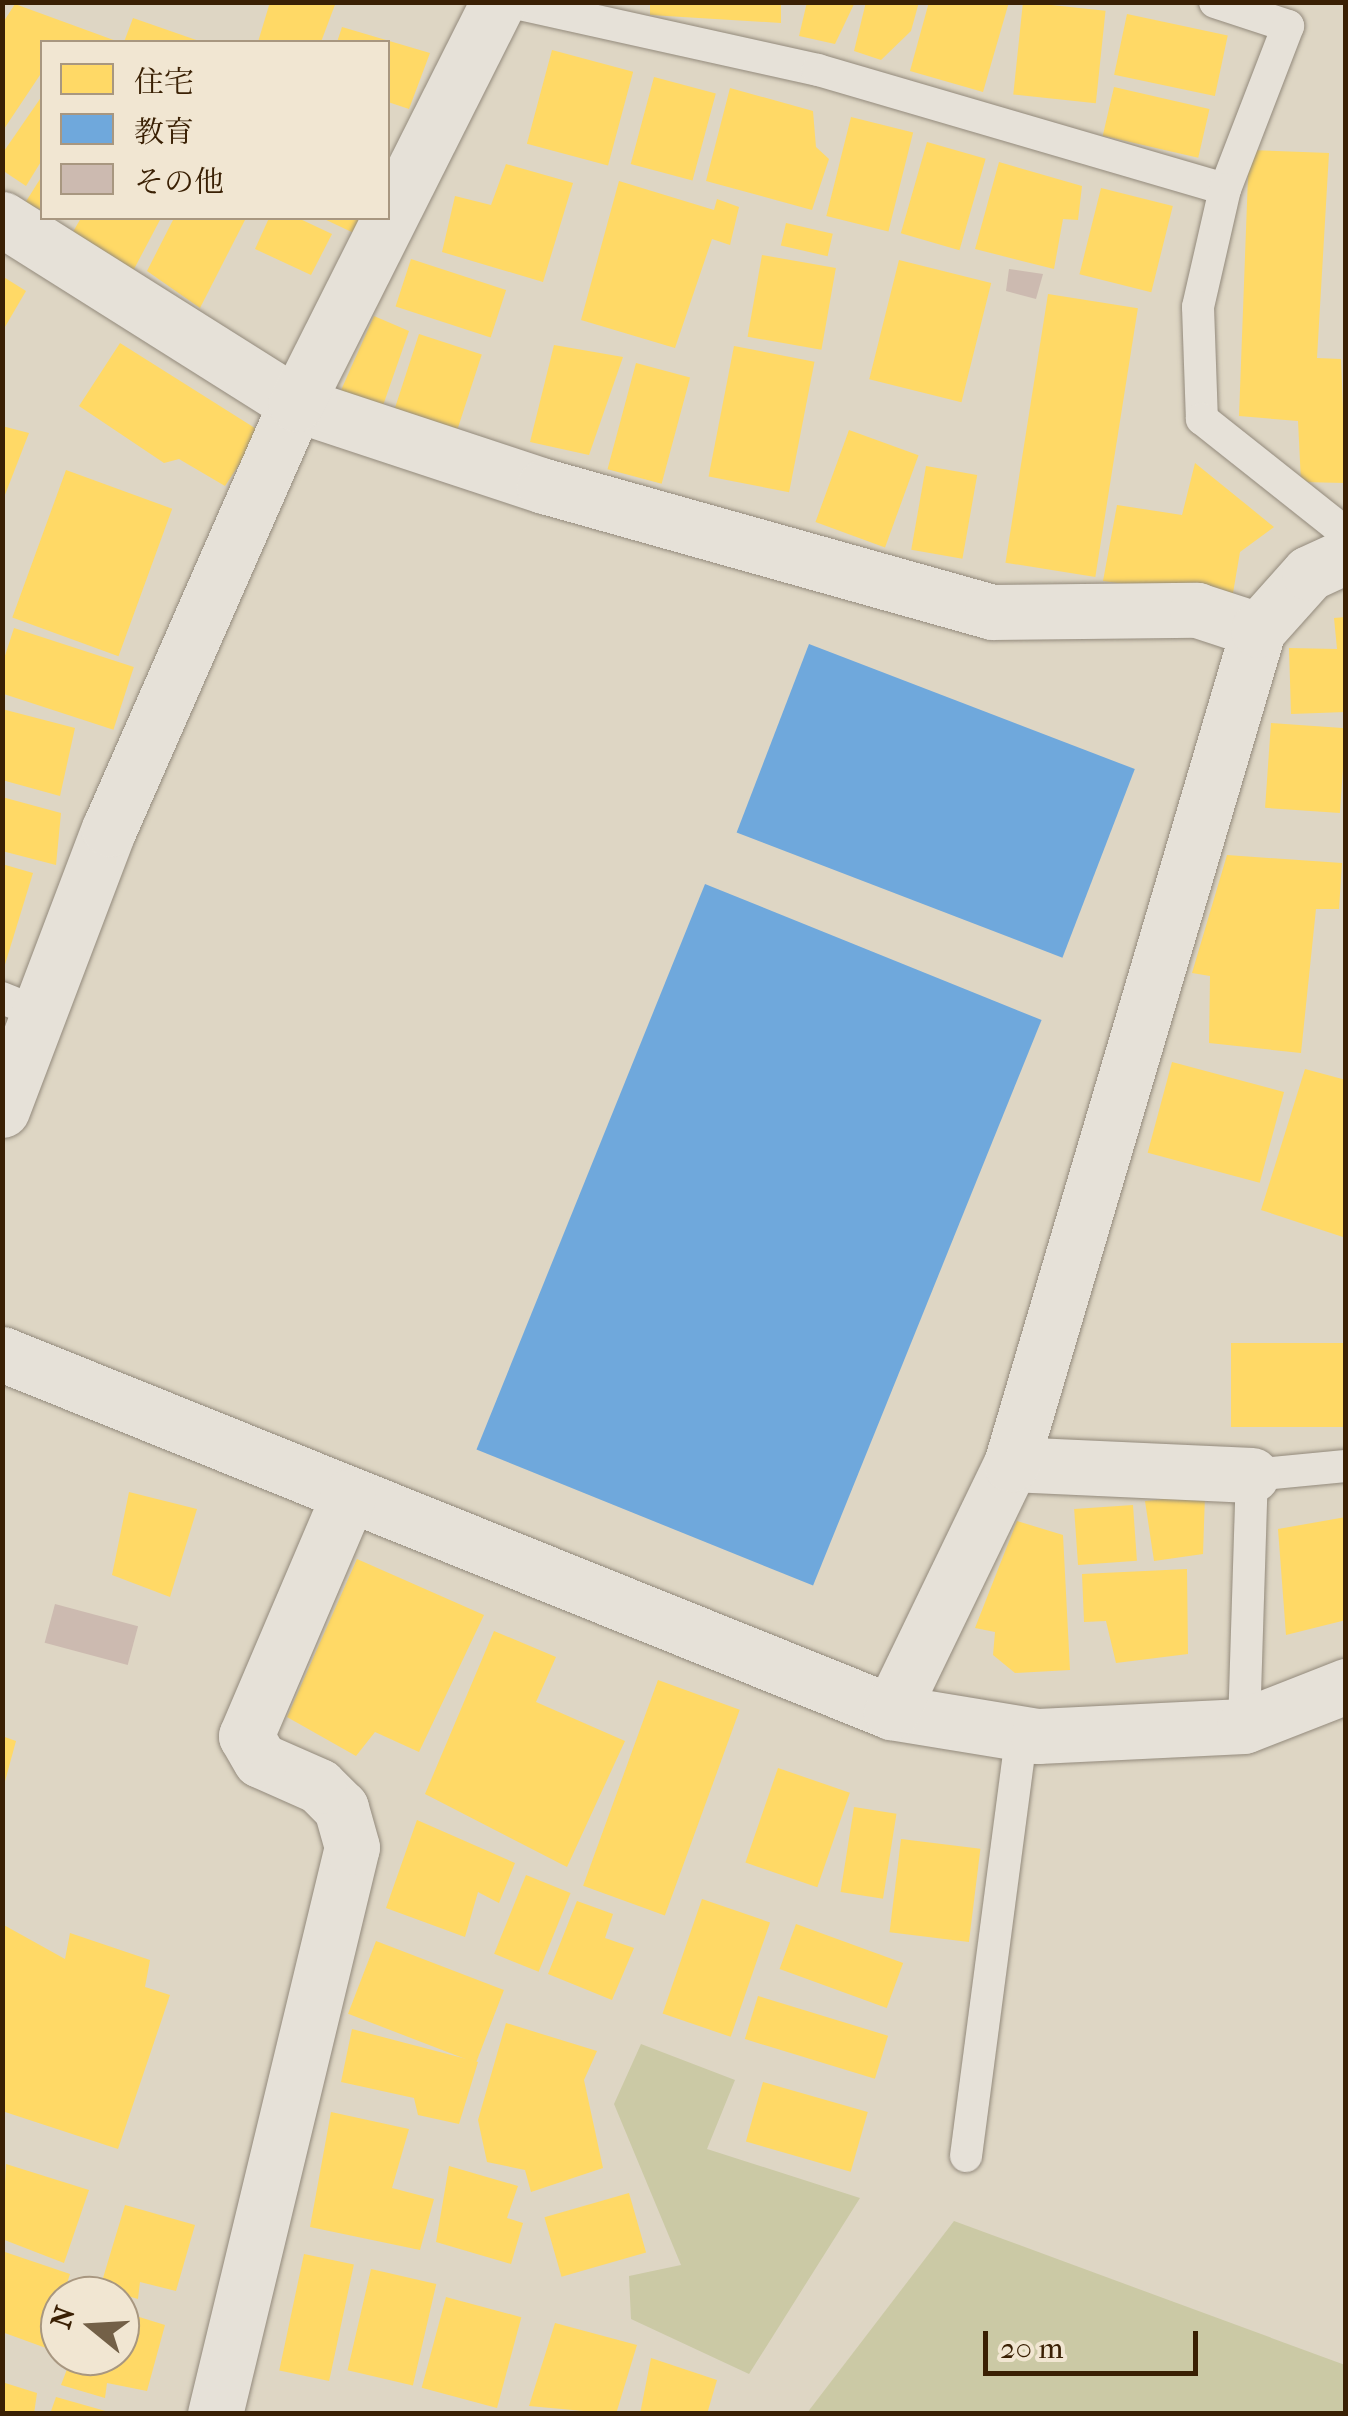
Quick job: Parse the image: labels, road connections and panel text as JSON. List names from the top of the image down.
{
  "legend": ["住宅", "教育", "その他"],
  "scale_bar": "20 m",
  "north": "left"
}
